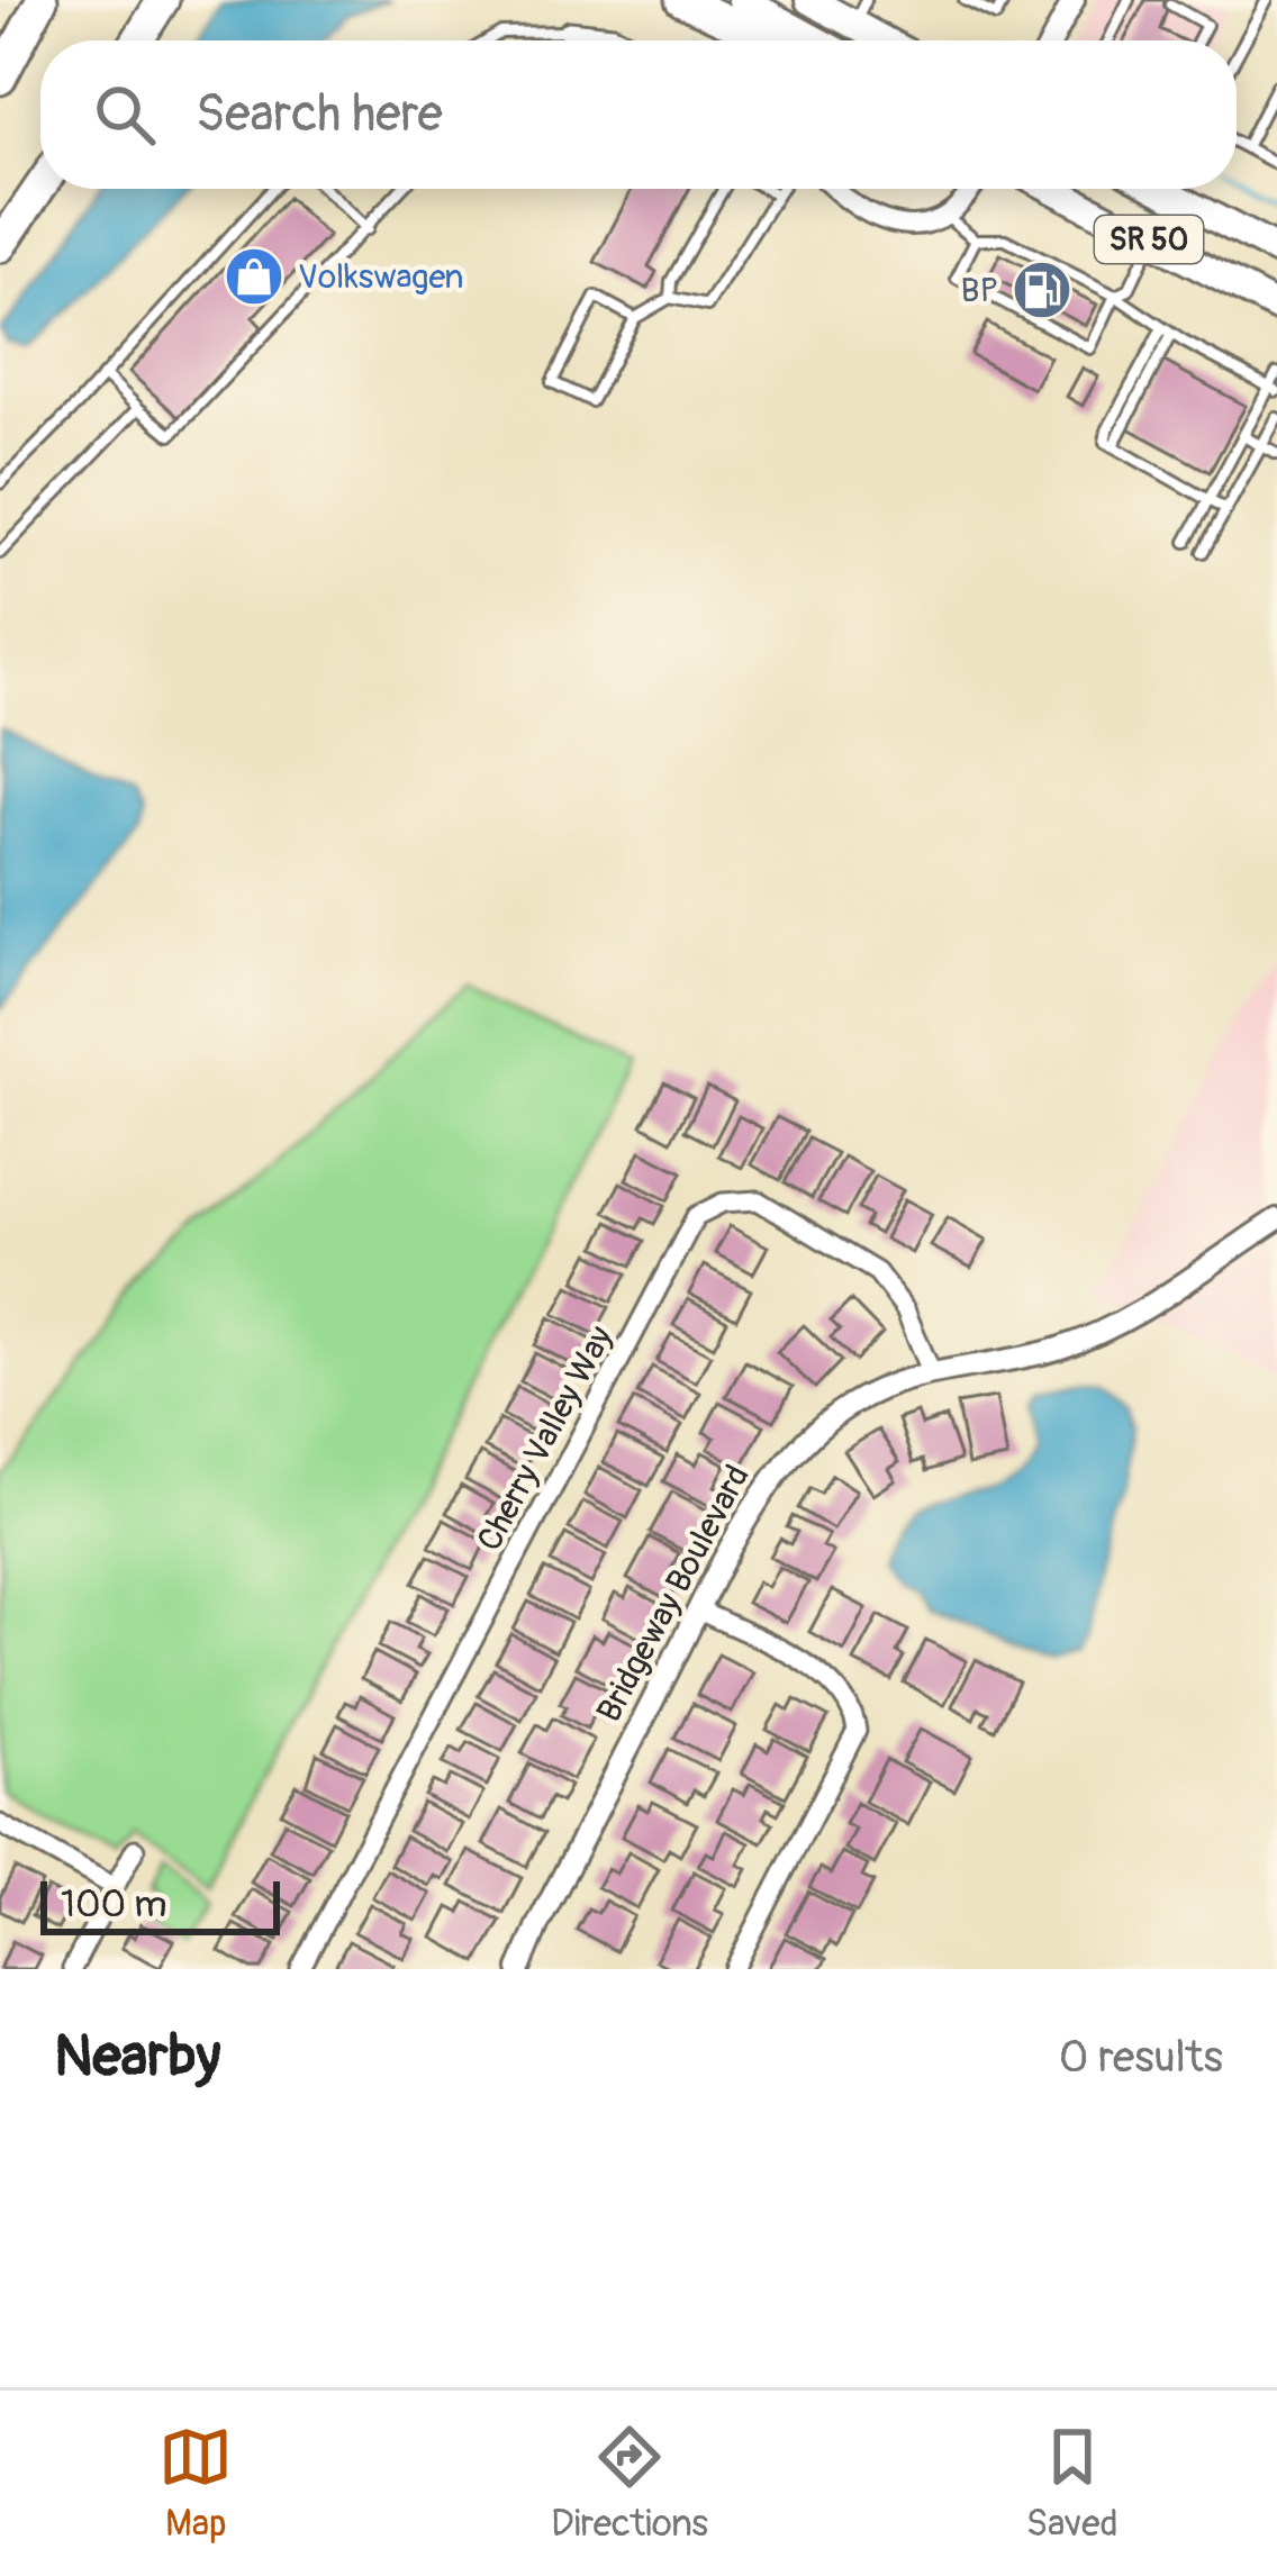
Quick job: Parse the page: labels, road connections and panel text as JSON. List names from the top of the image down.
{
  "streets": {
    "highway": ["SR 50"],
    "street": ["Cherry Valley Way", "Bridgeway Boulevard"]
  },
  "crossings": [
    ["Cherry Valley Way", "Bridgeway Boulevard"]
  ],
  "places": {
    "shop": ["Volkswagen"],
    "fuel station": ["BP"]
  },
  "scale_bar": "100 m",
  "page": {
    "search": "Search here",
    "scale": "100 m",
    "heading": ["Nearby", "0 results"],
    "nav": ["Map", "Directions", "Saved"]
  }
}
